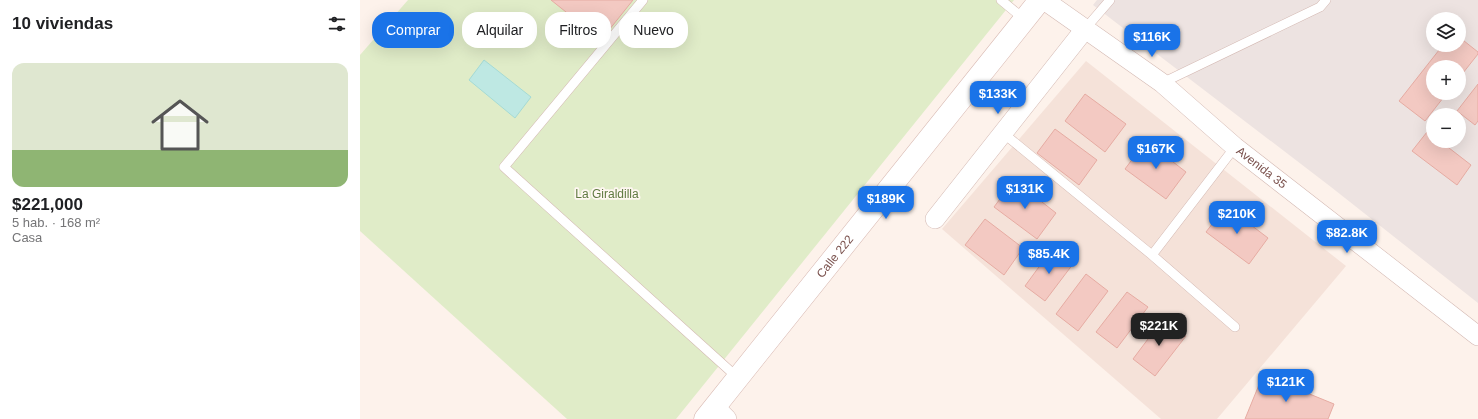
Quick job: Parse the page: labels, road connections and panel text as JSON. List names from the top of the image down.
{
  "streets": {
    "main road": ["Calle 222"],
    "street": ["Avenida 35"]
  },
  "parks": ["La Giraldilla"],
  "page": {
    "heading": "10 viviendas",
    "map_buttons": ["+", "−"],
    "chip": [
      "Comprar",
      "Alquilar",
      "Filtros",
      "Nuevo"
    ],
    "price": [
      "$116K",
      "$133K",
      "$167K",
      "$131K",
      "$189K",
      "$210K",
      "$82.8K",
      "$85.4K",
      "$221K",
      "$121K"
    ],
    "list": [
      {
        "name": "$221,000",
        "note": "5 hab. · 168 m² · Casa"
      }
    ]
  }
}
